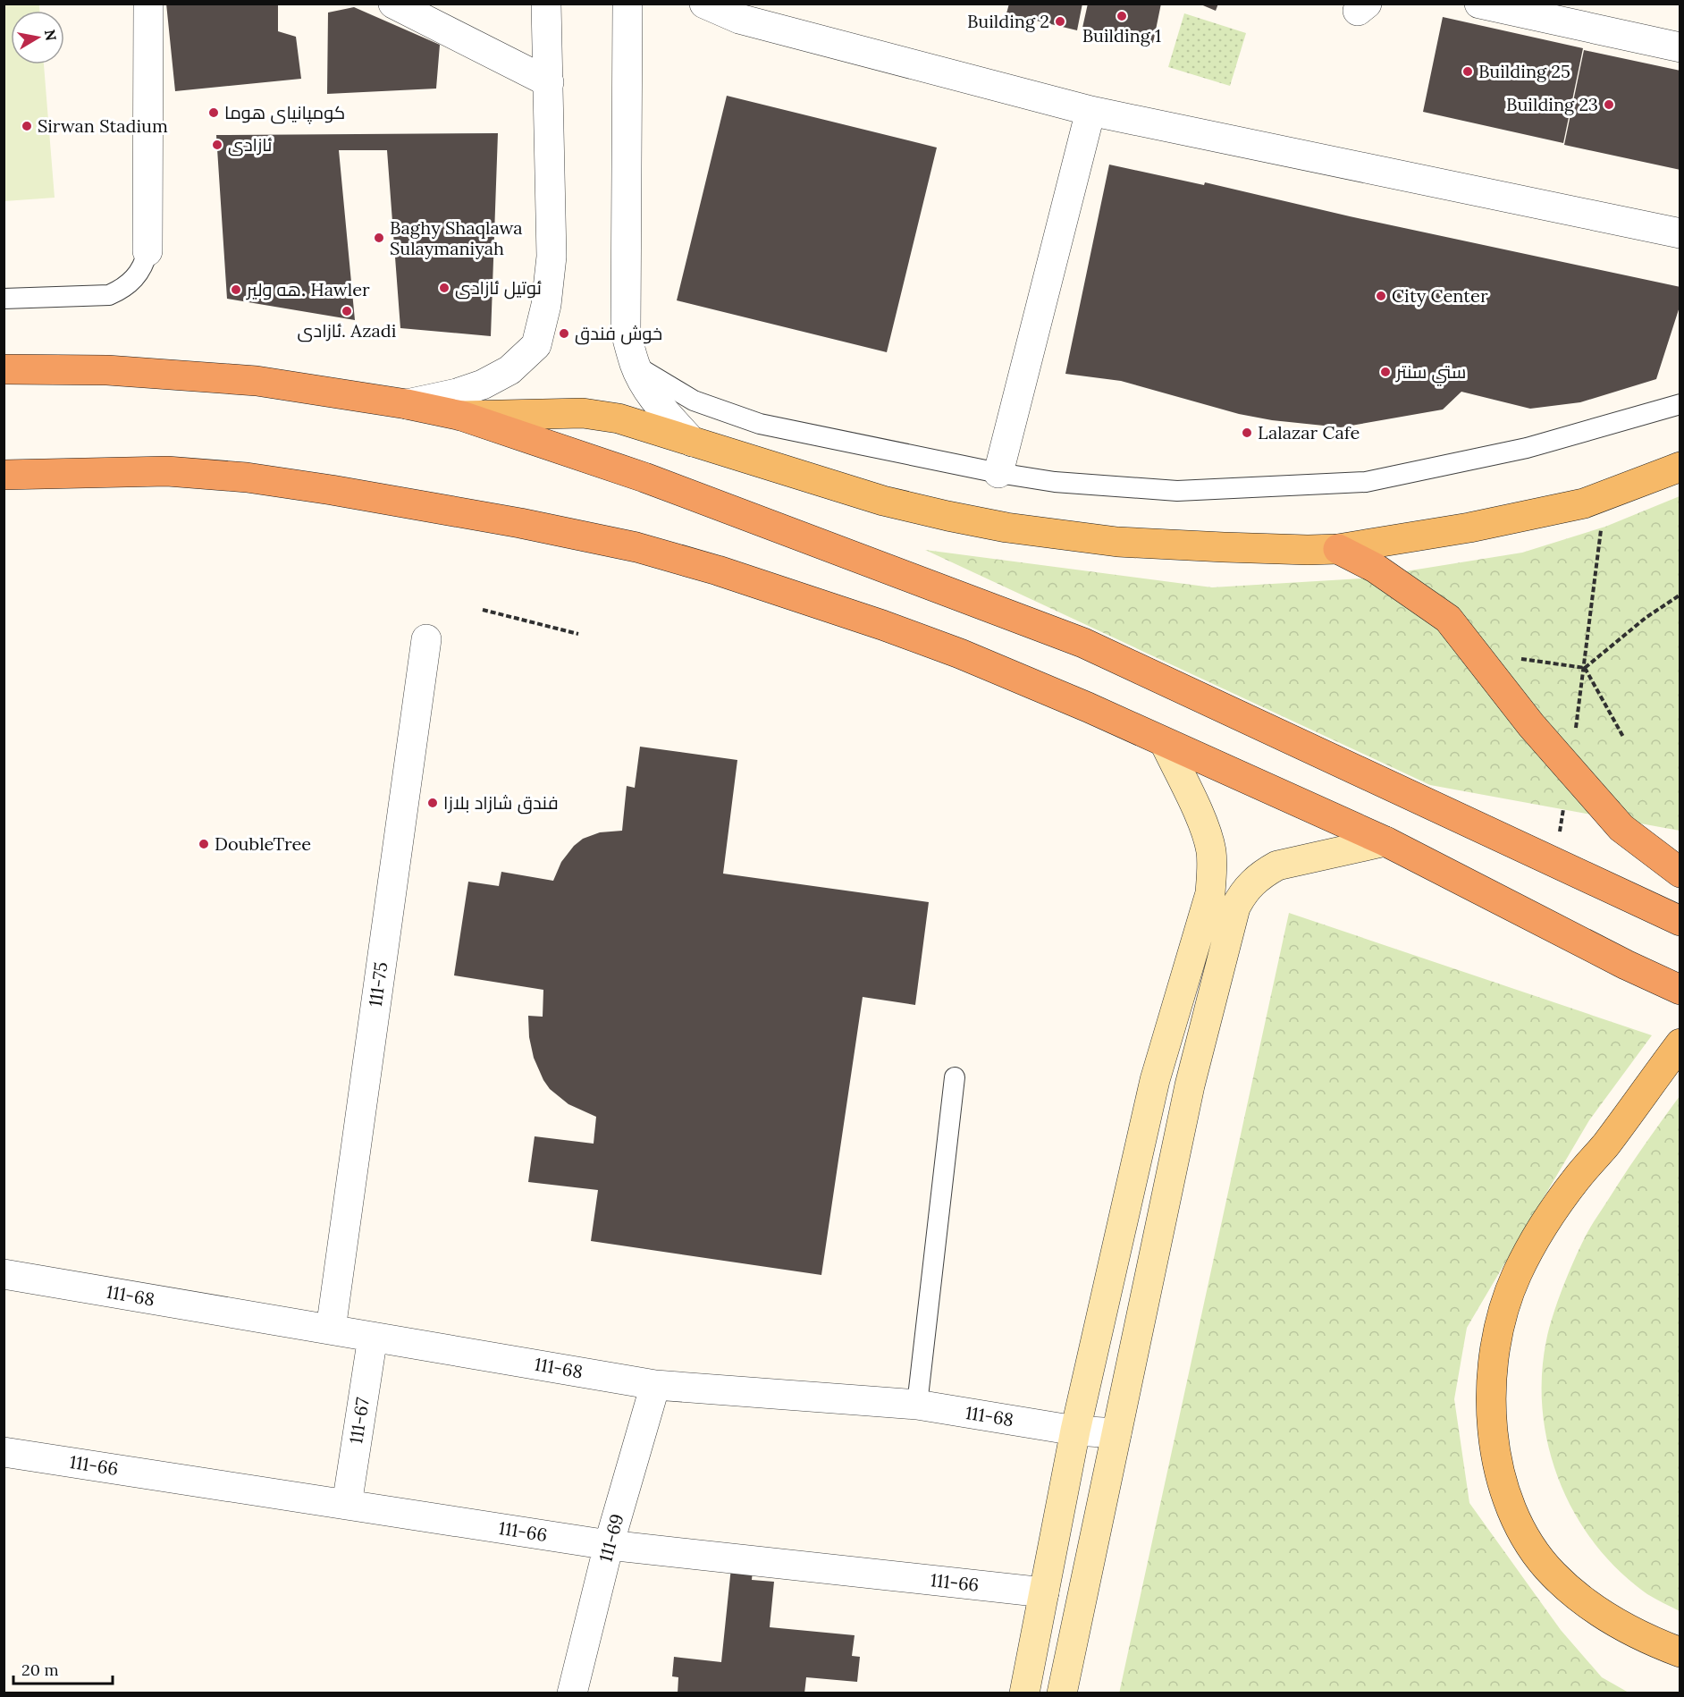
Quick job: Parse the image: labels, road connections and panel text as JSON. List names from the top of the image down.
{
  "streets": {
    "street": [
      "111-75",
      "111-68",
      "111-67",
      "111-66",
      "111-69"
    ]
  },
  "crossings": [
    ["111-75", "111-68"],
    ["111-68", "111-67"],
    ["111-68", "111-69"],
    ["111-67", "111-66"],
    ["111-66", "111-69"]
  ],
  "places": [
    "Building 1",
    "Building 2",
    "Building 25",
    "Building 23",
    "کومپانیای هوما",
    "Sirwan Stadium",
    "ئازادی",
    "Baghy Shaqlawa Sulaymaniyah",
    "ئوتیل ئازادی",
    "هه ولير. Hawler",
    "City Center",
    "ئازادى. Azadi",
    "خوش فندق",
    "ستي سنتر",
    "Lalazar Cafe",
    "فندق شازاد بلازا",
    "DoubleTree"
  ],
  "scale_bar": "20 m",
  "north": "right"
}
